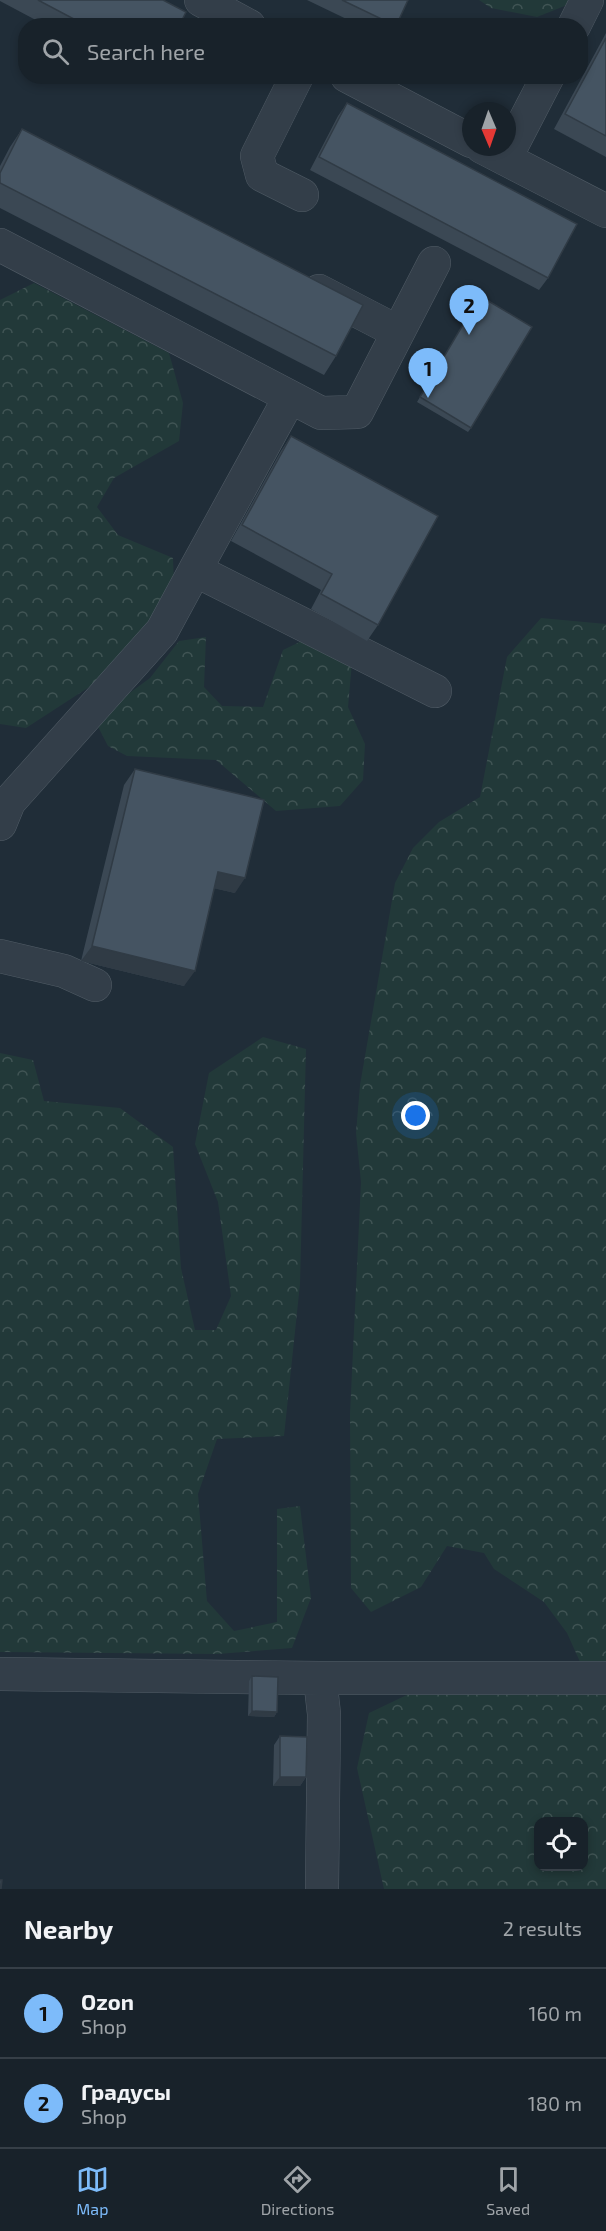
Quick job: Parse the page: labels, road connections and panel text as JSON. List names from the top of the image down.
{
  "north": "bottom",
  "page": {
    "search": "Search here",
    "pins": ["2", "1"],
    "heading": ["Nearby", "2 results"],
    "list": [
      {
        "mark": "1",
        "name": "Ozon",
        "note": "Shop",
        "value": "160 m"
      },
      {
        "mark": "2",
        "name": "Градусы",
        "note": "Shop",
        "value": "180 m"
      }
    ],
    "nav": ["Map", "Directions", "Saved"]
  }
}
